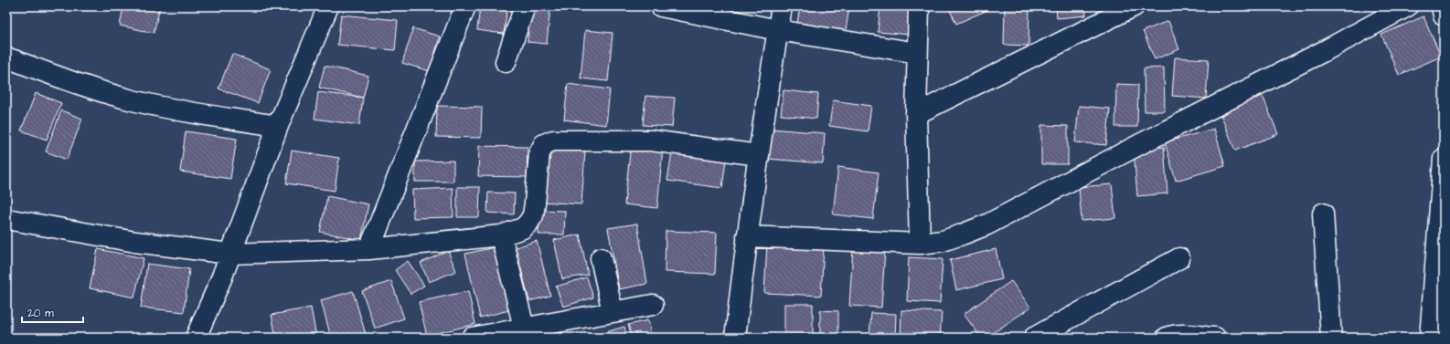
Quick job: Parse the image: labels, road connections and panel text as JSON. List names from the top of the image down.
{
  "scale_bar": "20 m"
}
